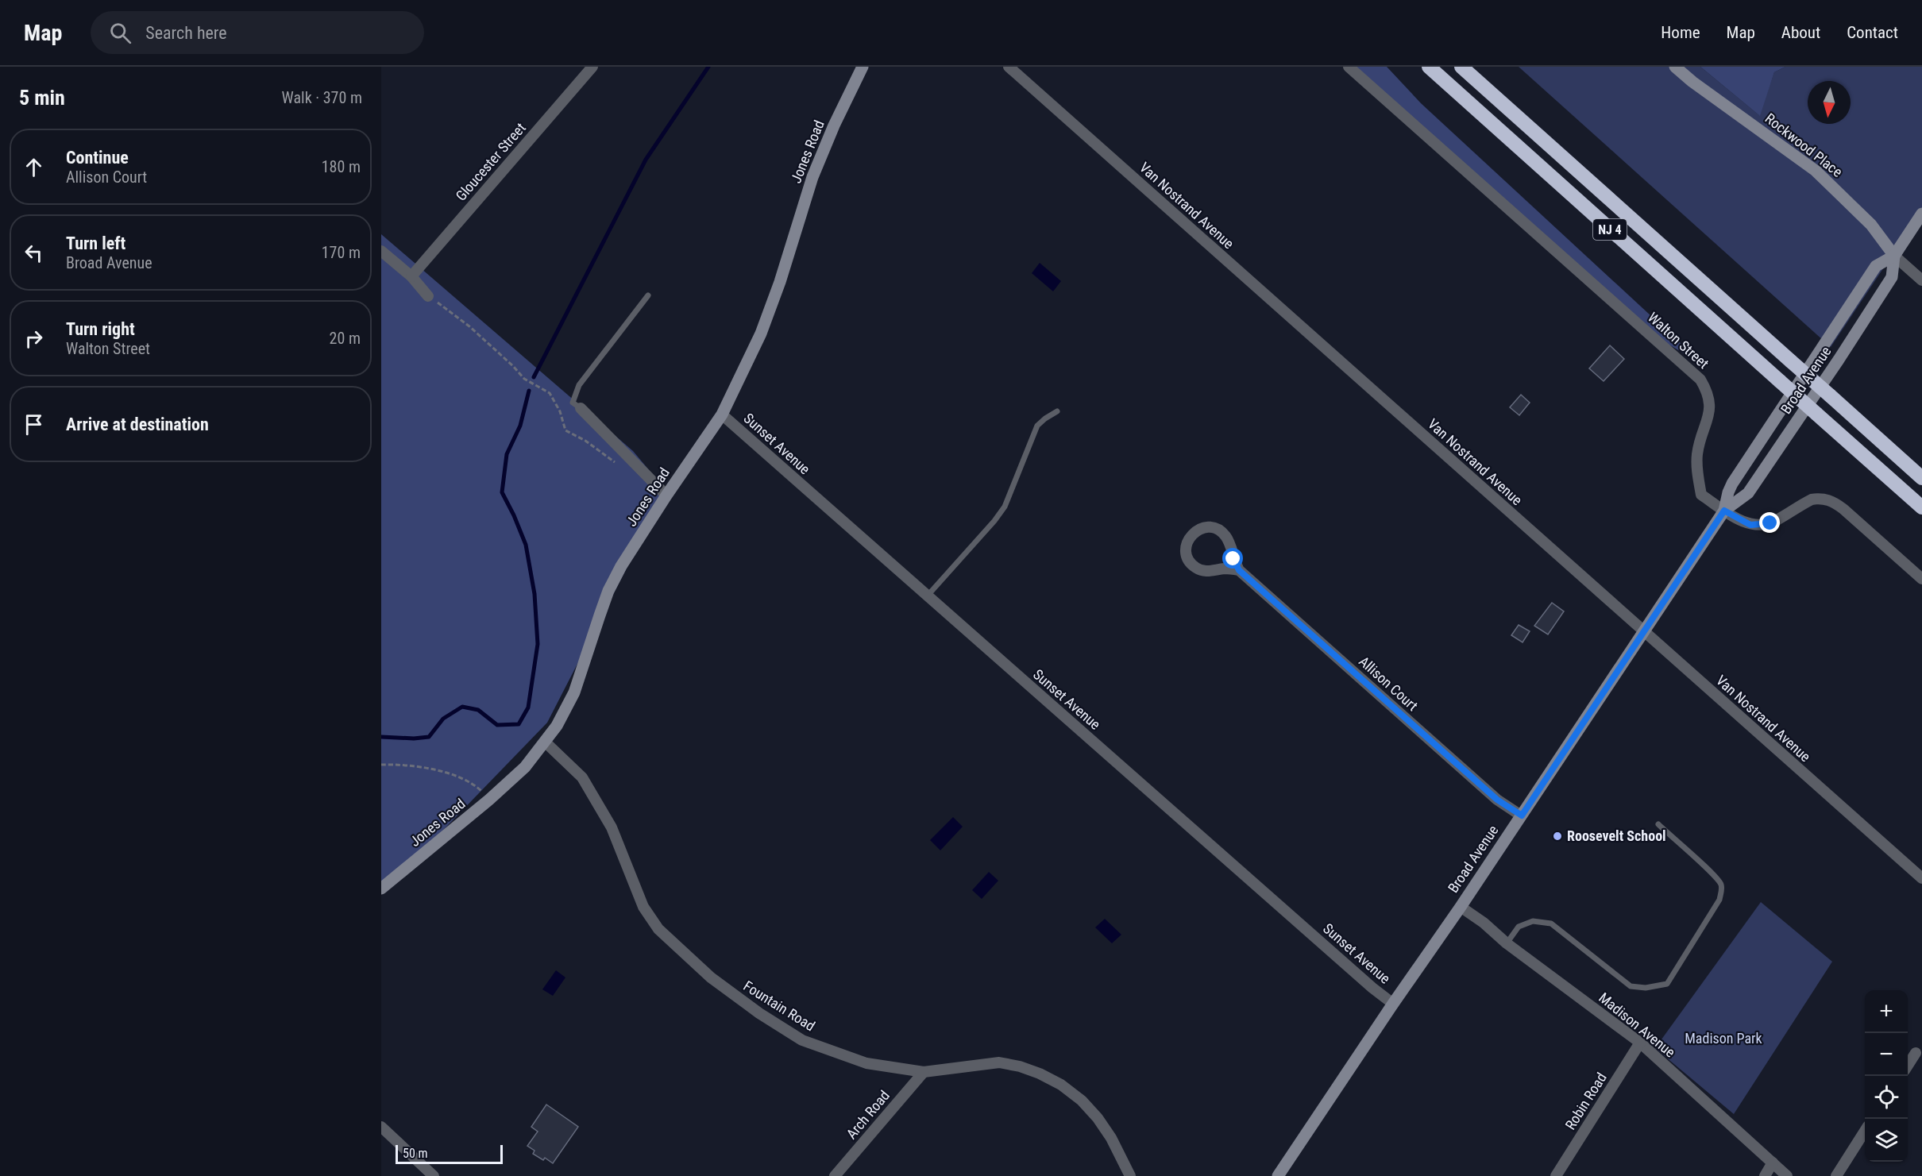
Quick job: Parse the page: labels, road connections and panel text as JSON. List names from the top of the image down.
{
  "streets": {
    "highway": ["NJ 4"],
    "street": [
      "Rockwood Place",
      "Jones Road",
      "Gloucester Street",
      "Van Nostrand Avenue",
      "Walton Street",
      "Broad Avenue",
      "Sunset Avenue",
      "Allison Court",
      "Fountain Road",
      "Madison Avenue",
      "Robin Road",
      "Arch Road"
    ]
  },
  "crossings": [
    ["Rockwood Place", "Broad Avenue"],
    ["Jones Road", "Sunset Avenue"],
    ["Jones Road", "Fountain Road"],
    ["Van Nostrand Avenue", "Broad Avenue"],
    ["Walton Street", "Broad Avenue"],
    ["Broad Avenue", "Sunset Avenue"],
    ["Broad Avenue", "Allison Court"],
    ["Broad Avenue", "Madison Avenue"],
    ["Fountain Road", "Arch Road"],
    ["Madison Avenue", "Robin Road"]
  ],
  "parks": ["Madison Park"],
  "places": ["Roosevelt School"],
  "scale_bar": "50 m",
  "north": "bottom",
  "page": {
    "header": "Map",
    "search": "Search here",
    "nav": [
      "Home",
      "Map",
      "About",
      "Contact"
    ],
    "heading": ["5 min", "Walk · 370 m"],
    "list": [
      ["Continue", "Allison Court", "180 m"],
      ["Turn left", "Broad Avenue", "170 m"],
      ["Turn right", "Walton Street", "20 m"],
      "Arrive at destination"
    ],
    "map_buttons": ["+", "−"],
    "scale": "50 m"
  }
}
